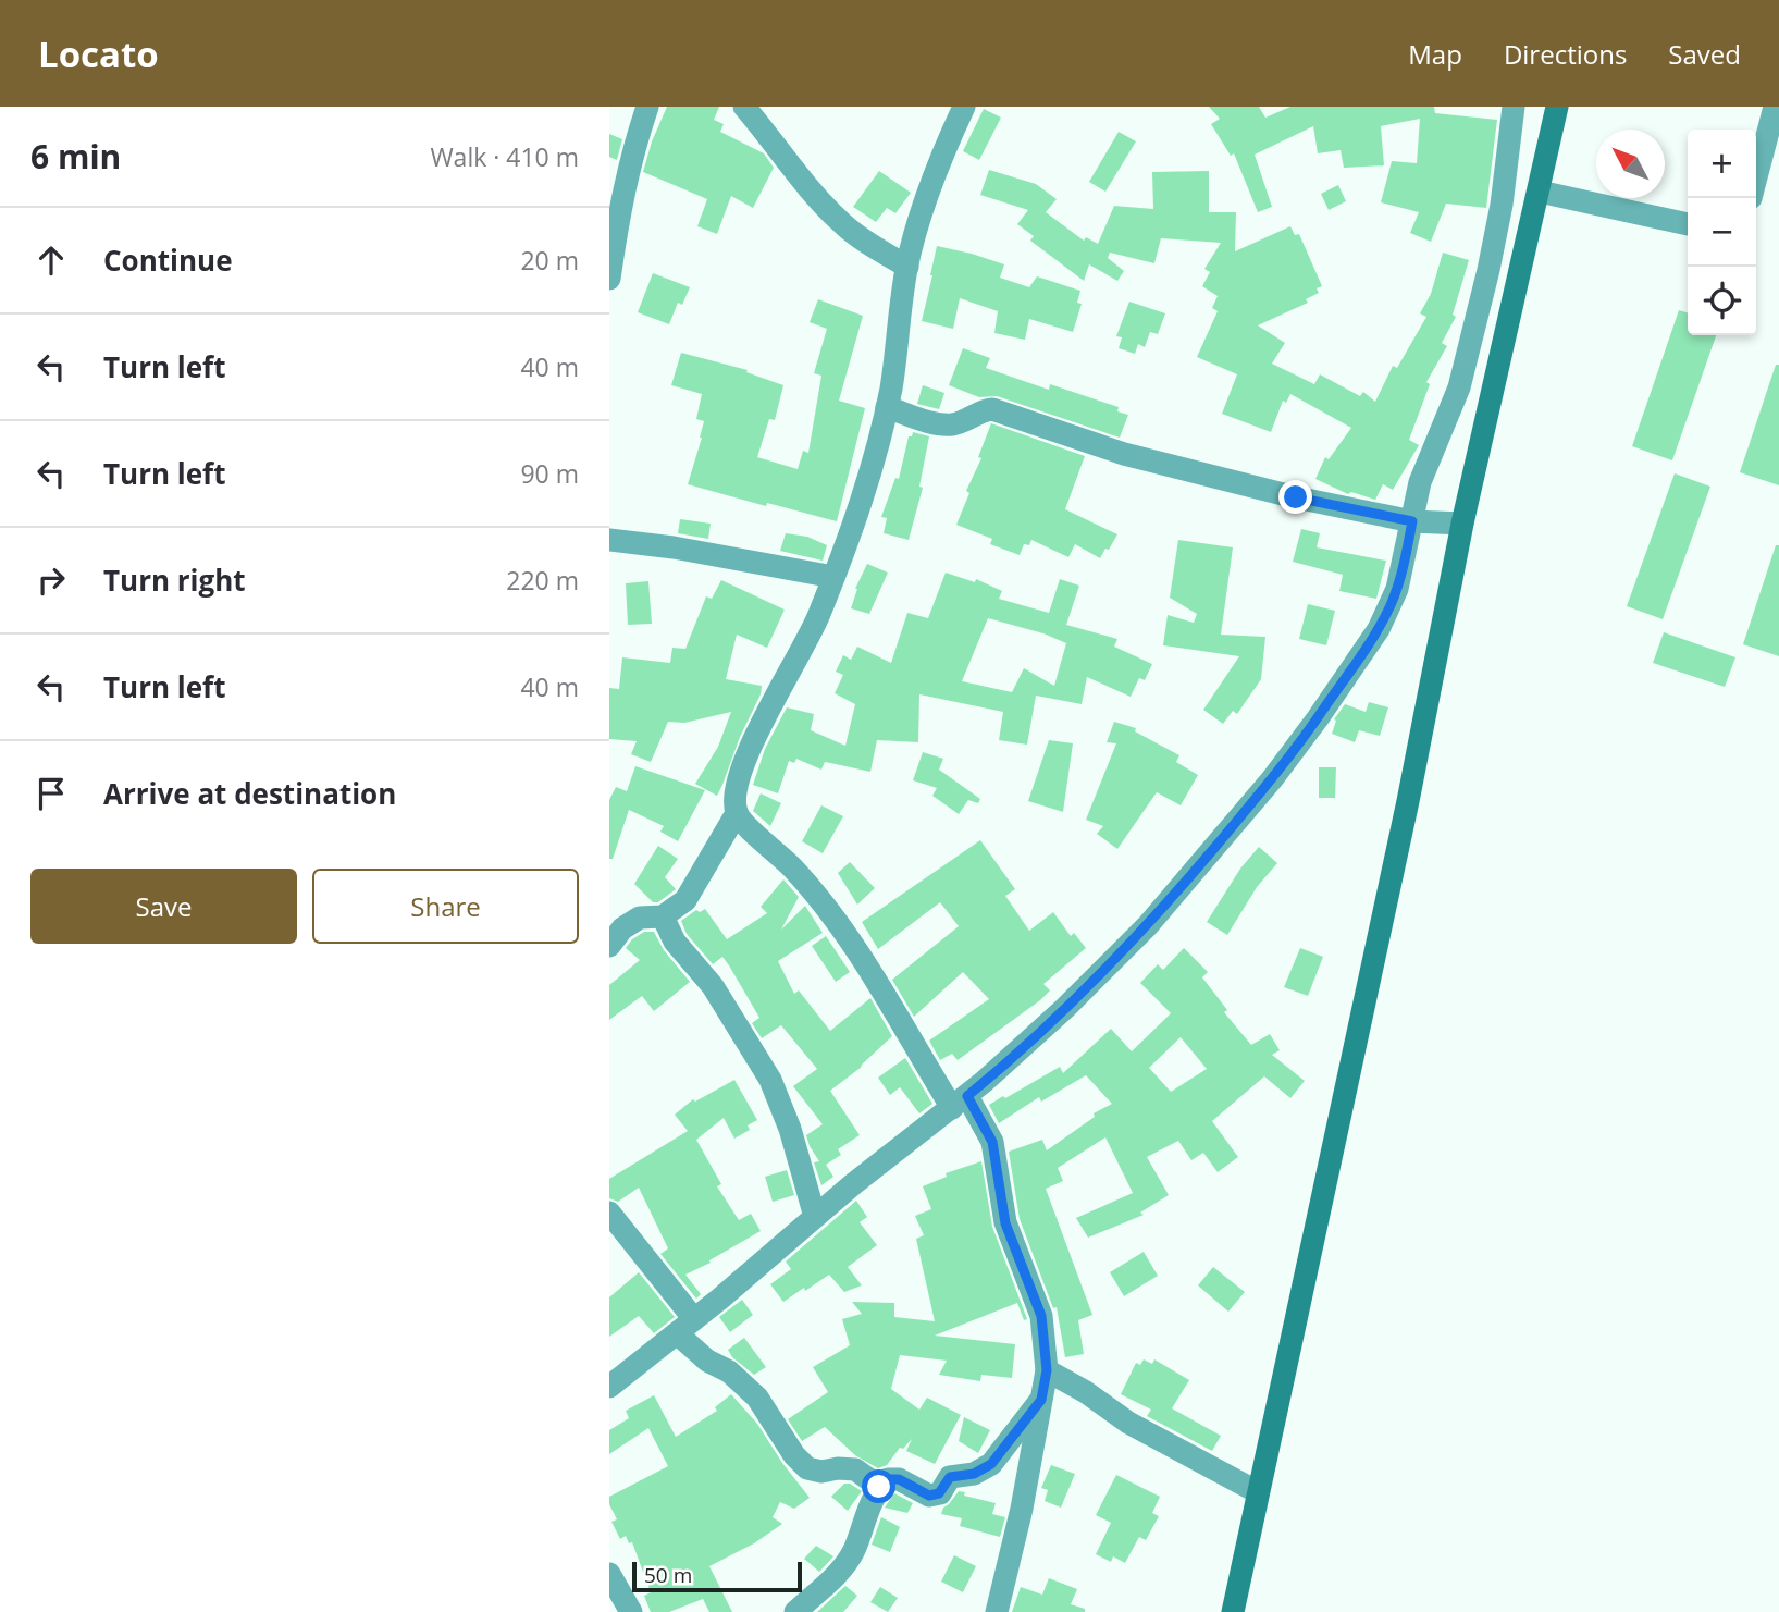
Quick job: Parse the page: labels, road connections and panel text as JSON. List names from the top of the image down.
{
  "scale_bar": "50 m",
  "north": "top left",
  "page": {
    "header": "Locato",
    "nav": ["Map", "Directions", "Saved"],
    "heading": ["6 min", "Walk · 410 m"],
    "map_buttons": ["+", "−"],
    "list": [
      ["Continue", "20 m"],
      ["Turn left", "40 m"],
      ["Turn left", "90 m"],
      ["Turn right", "220 m"],
      ["Turn left", "40 m"],
      "Arrive at destination"
    ],
    "buttons": ["Save", "Share"],
    "scale": "50 m"
  }
}
